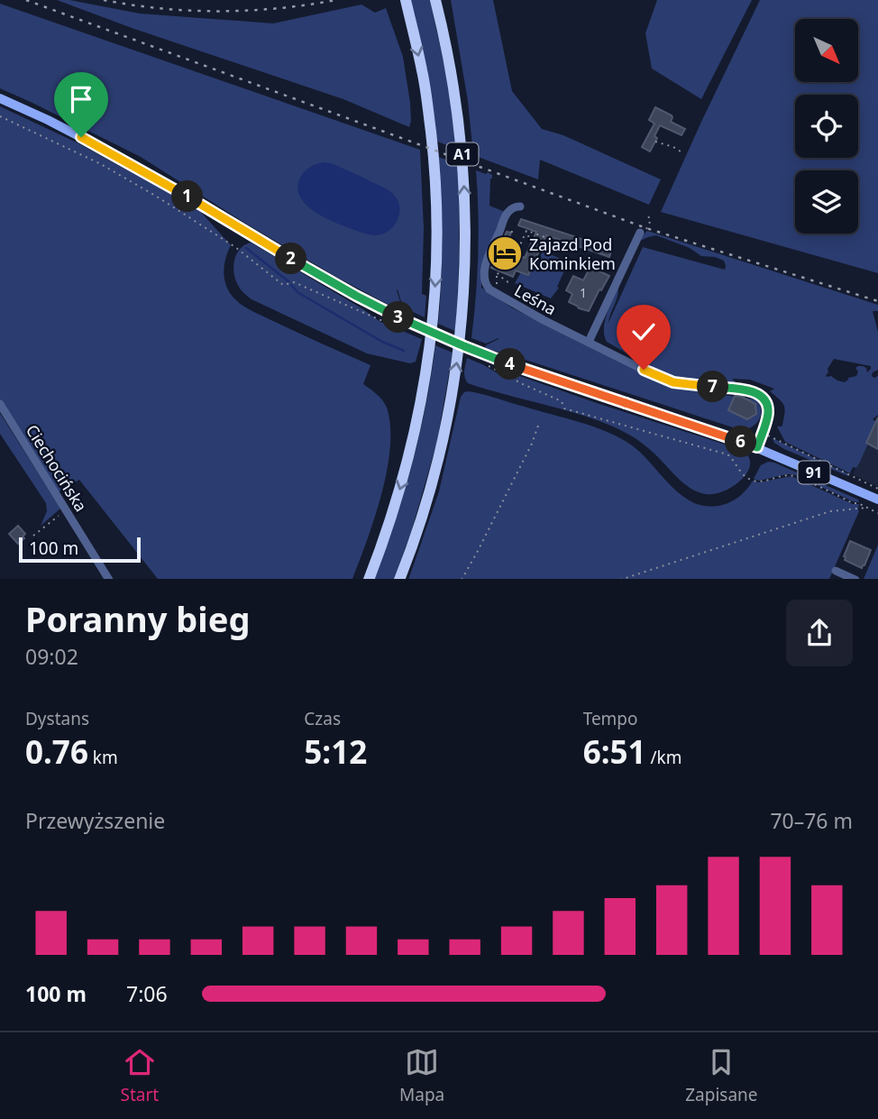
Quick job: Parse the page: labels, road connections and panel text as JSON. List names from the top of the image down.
{
  "streets": {
    "highway": ["A1"],
    "main road": ["91"],
    "street": ["Leśna", "Ciechocińska"]
  },
  "crossings": [
    ["Leśna", "91"]
  ],
  "places": {
    "hotel": ["Zajazd Pod Kominkiem"]
  },
  "house_numbers": ["1"],
  "scale_bar": "100 m",
  "north": "bottom right",
  "page": {
    "pins": [
      "1",
      "2",
      "3",
      "4",
      "7",
      "6"
    ],
    "scale": "100 m",
    "heading": ["Poranny bieg", "09:02"],
    "stats": [
      ["Dystans", "0.76 km"],
      ["Czas", "5:12"],
      ["Tempo", "6:51 /km"]
    ],
    "chart": ["Przewyższenie", "70–76 m"],
    "list": [
      {
        "name": "100 m",
        "note": "7:06"
      }
    ],
    "tabs": ["Start", "Mapa", "Zapisane"]
  }
}
